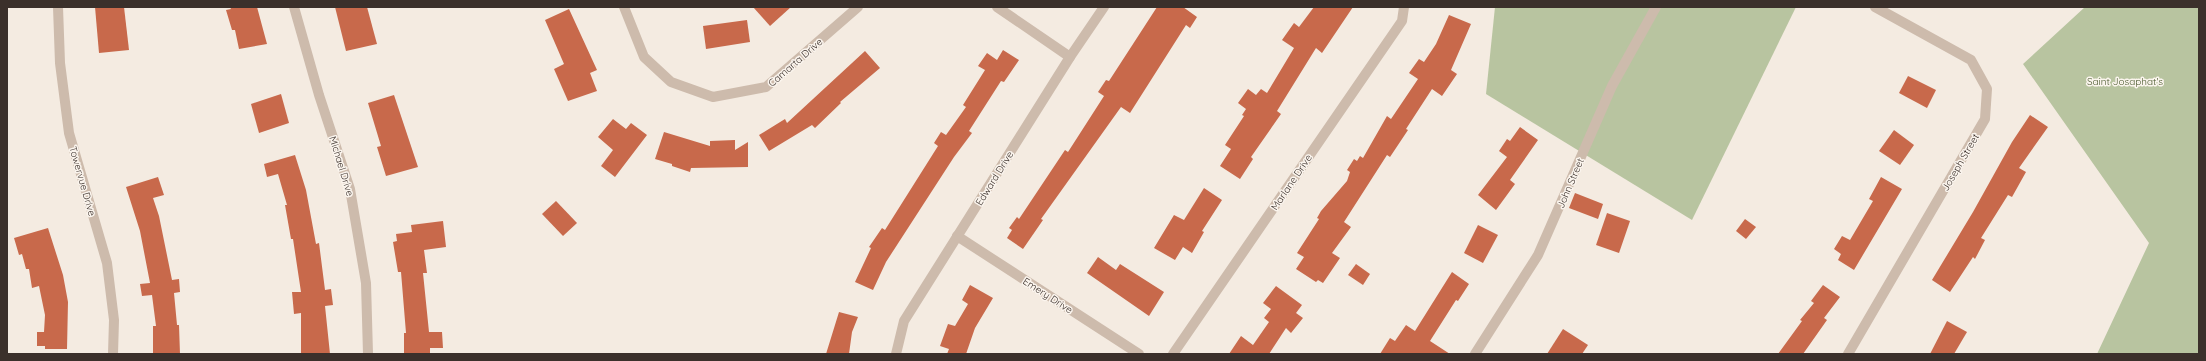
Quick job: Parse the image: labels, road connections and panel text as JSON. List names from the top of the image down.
{
  "streets": {
    "street": [
      "Camarta Drive",
      "Joseph Street",
      "Michael Drive",
      "Edward Drive",
      "Towervue Drive",
      "Marlane Drive",
      "John Street",
      "Emery Drive"
    ]
  },
  "crossings": [
    ["Edward Drive", "Emery Drive"]
  ],
  "parks": ["Saint Josaphat's"]
}
